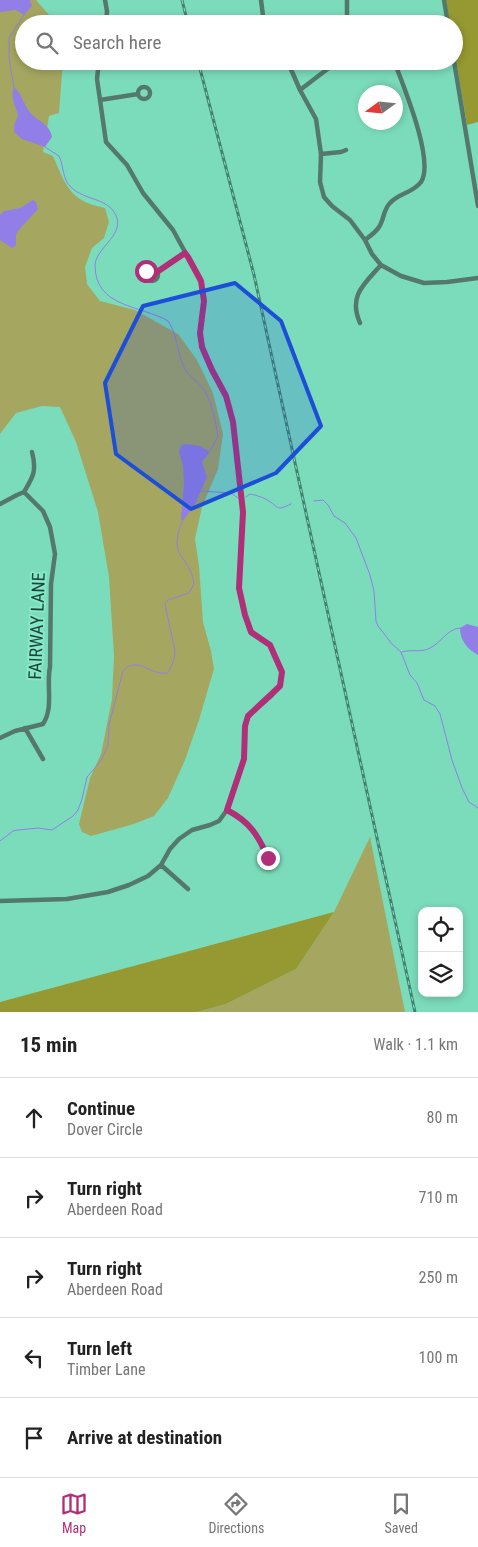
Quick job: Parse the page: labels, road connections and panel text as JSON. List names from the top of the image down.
{
  "streets": {
    "street": ["FAIRWAY LANE"]
  },
  "north": "left",
  "page": {
    "search": "Search here",
    "heading": ["15 min", "Walk · 1.1 km"],
    "list": [
      ["Continue", "Dover Circle", "80 m"],
      ["Turn right", "Aberdeen Road", "710 m"],
      ["Turn right", "Aberdeen Road", "250 m"],
      ["Turn left", "Timber Lane", "100 m"],
      "Arrive at destination"
    ],
    "nav": ["Map", "Directions", "Saved"]
  }
}
